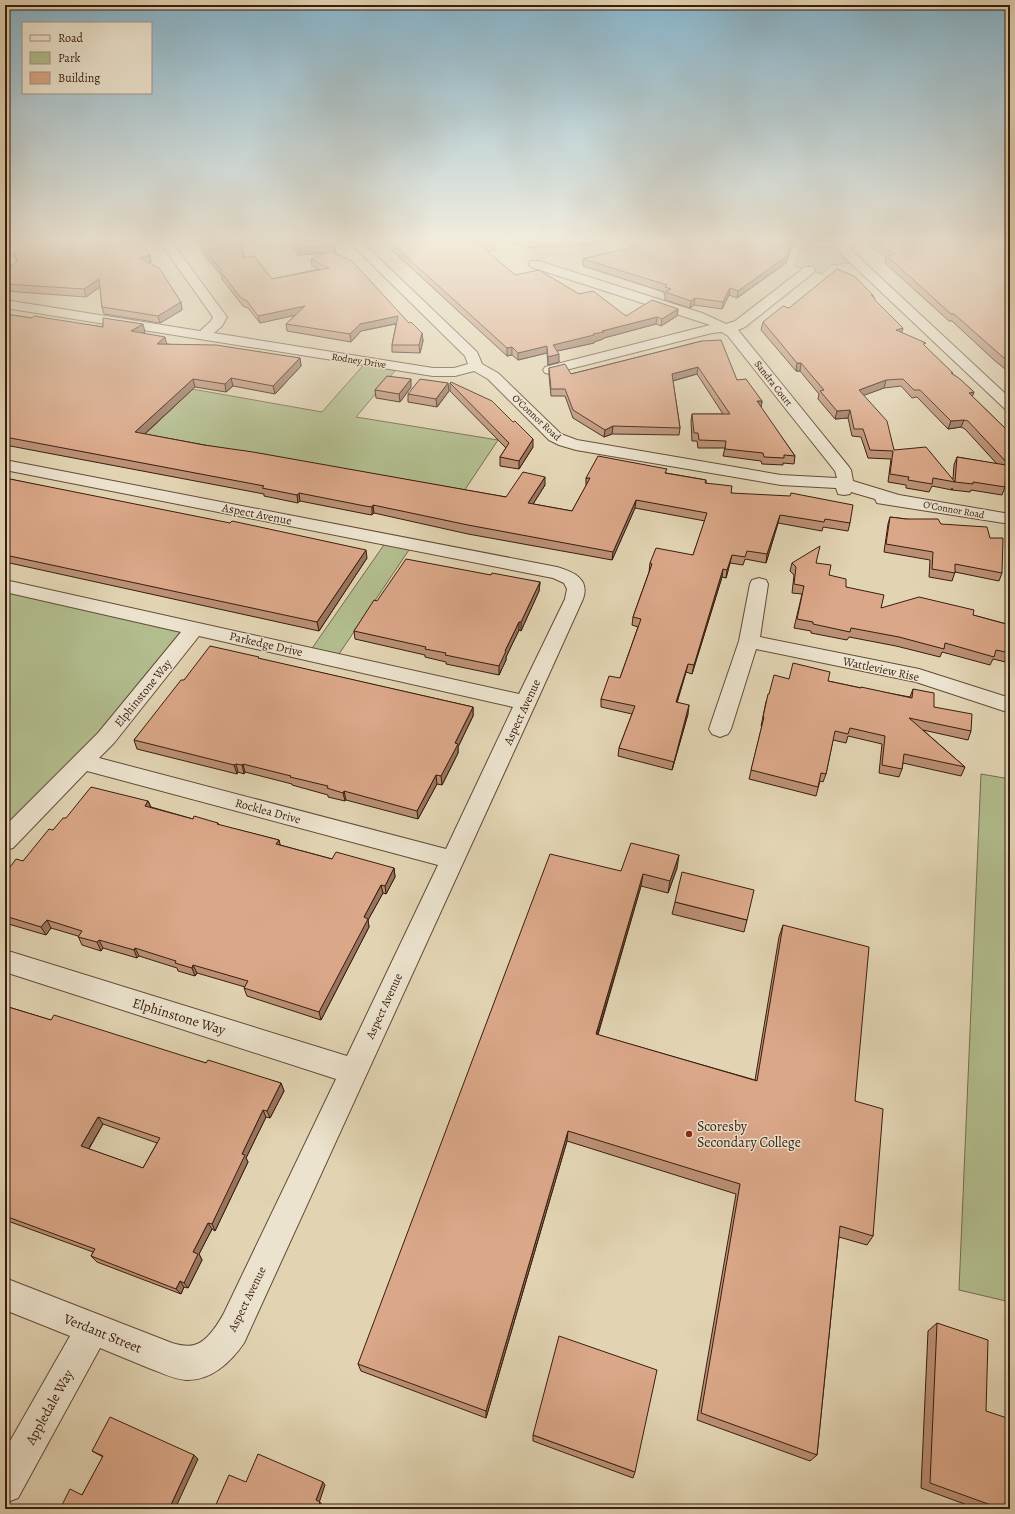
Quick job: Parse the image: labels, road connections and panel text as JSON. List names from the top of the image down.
{
  "streets": {
    "street": [
      "Rodney Drive",
      "Sandra Court",
      "O'Connor Road",
      "Aspect Avenue",
      "Parkedge Drive",
      "Wattleview Rise",
      "Elphinstone Way",
      "Rocklea Drive",
      "Verdant Street",
      "Appledale Way"
    ]
  },
  "crossings": [
    ["Rodney Drive", "O'Connor Road"],
    ["Sandra Court", "O'Connor Road"],
    ["Aspect Avenue", "Parkedge Drive"],
    ["Aspect Avenue", "Elphinstone Way"],
    ["Aspect Avenue", "Rocklea Drive"],
    ["Aspect Avenue", "Verdant Street"],
    ["Parkedge Drive", "Elphinstone Way"],
    ["Elphinstone Way", "Rocklea Drive"],
    ["Verdant Street", "Appledale Way"]
  ],
  "places": ["Scoresby Secondary College"],
  "legend": ["Road", "Park", "Building"]
}
